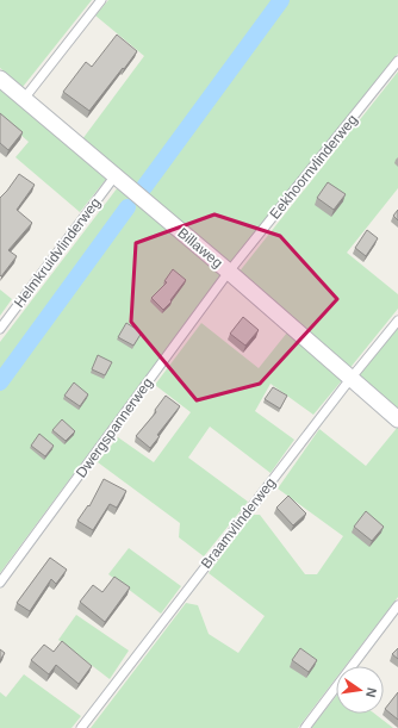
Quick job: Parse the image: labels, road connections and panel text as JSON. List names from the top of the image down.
{
  "streets": {
    "street": ["Billaweg"],
    "lane": [
      "Eekhoornvlinderweg",
      "Helmkruidvlinderweg",
      "Dwergspannerweg",
      "Braamvlinderweg"
    ]
  },
  "crossings": [
    ["Eekhoornvlinderweg", "Billaweg"],
    ["Eekhoornvlinderweg", "Dwergspannerweg"],
    ["Billaweg", "Helmkruidvlinderweg"],
    ["Billaweg", "Dwergspannerweg"],
    ["Billaweg", "Braamvlinderweg"]
  ],
  "north": "right"
}
